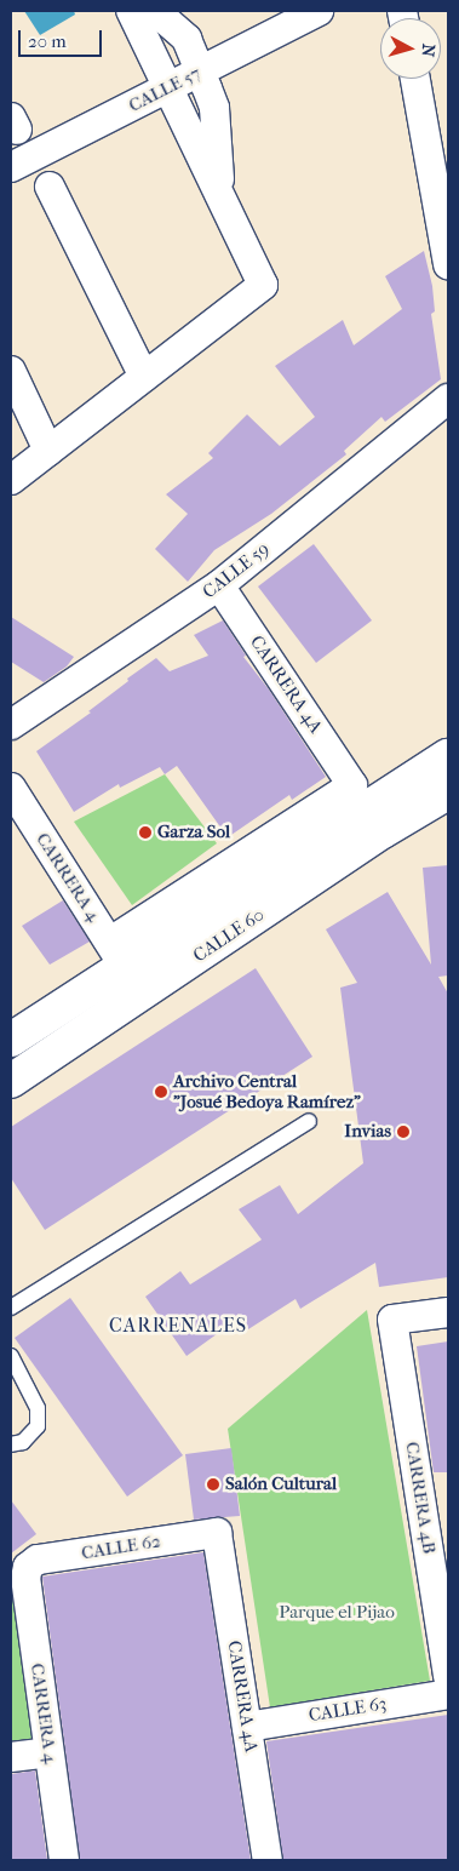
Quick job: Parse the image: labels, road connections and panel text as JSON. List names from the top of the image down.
{
  "streets": {
    "main road": ["CALLE 60"],
    "street": [
      "CALLE 57",
      "CALLE 59",
      "CARRERA 4A",
      "CARRERA 4",
      "CARRERA 4B",
      "CALLE 62",
      "CALLE 63"
    ]
  },
  "crossings": [
    ["CALLE 59", "CARRERA 4A"],
    ["CARRERA 4A", "CALLE 60"],
    ["CARRERA 4A", "CALLE 62"],
    ["CARRERA 4A", "CALLE 63"],
    ["CARRERA 4", "CALLE 60"],
    ["CARRERA 4", "CALLE 62"]
  ],
  "districts": ["CARRENALES"],
  "parks": ["Parque el Pijao"],
  "places": [
    "Garza Sol",
    "Archivo Central \"Josué Bedoya Ramírez\"",
    "Invias",
    "Salón Cultural"
  ],
  "scale_bar": "20 m",
  "north": "right"
}
